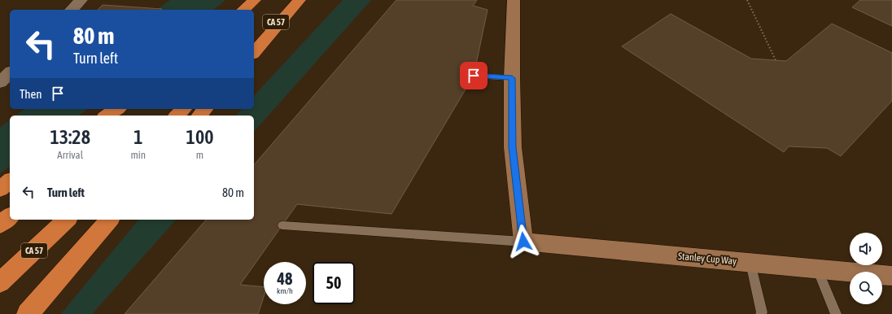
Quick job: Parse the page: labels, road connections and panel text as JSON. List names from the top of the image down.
{
  "streets": {
    "highway": ["CA 57"],
    "main road": ["Stanley Cup Way"]
  },
  "page": {
    "turn": ["80 m", "Turn left"],
    "then": "Then",
    "eta": [
      "13:28",
      "Arrival",
      "1",
      "min",
      "100",
      "m"
    ],
    "list": [
      {
        "name": "Turn left",
        "value": "80 m"
      }
    ],
    "speed": "48 km/h",
    "limit": "50"
  }
}
